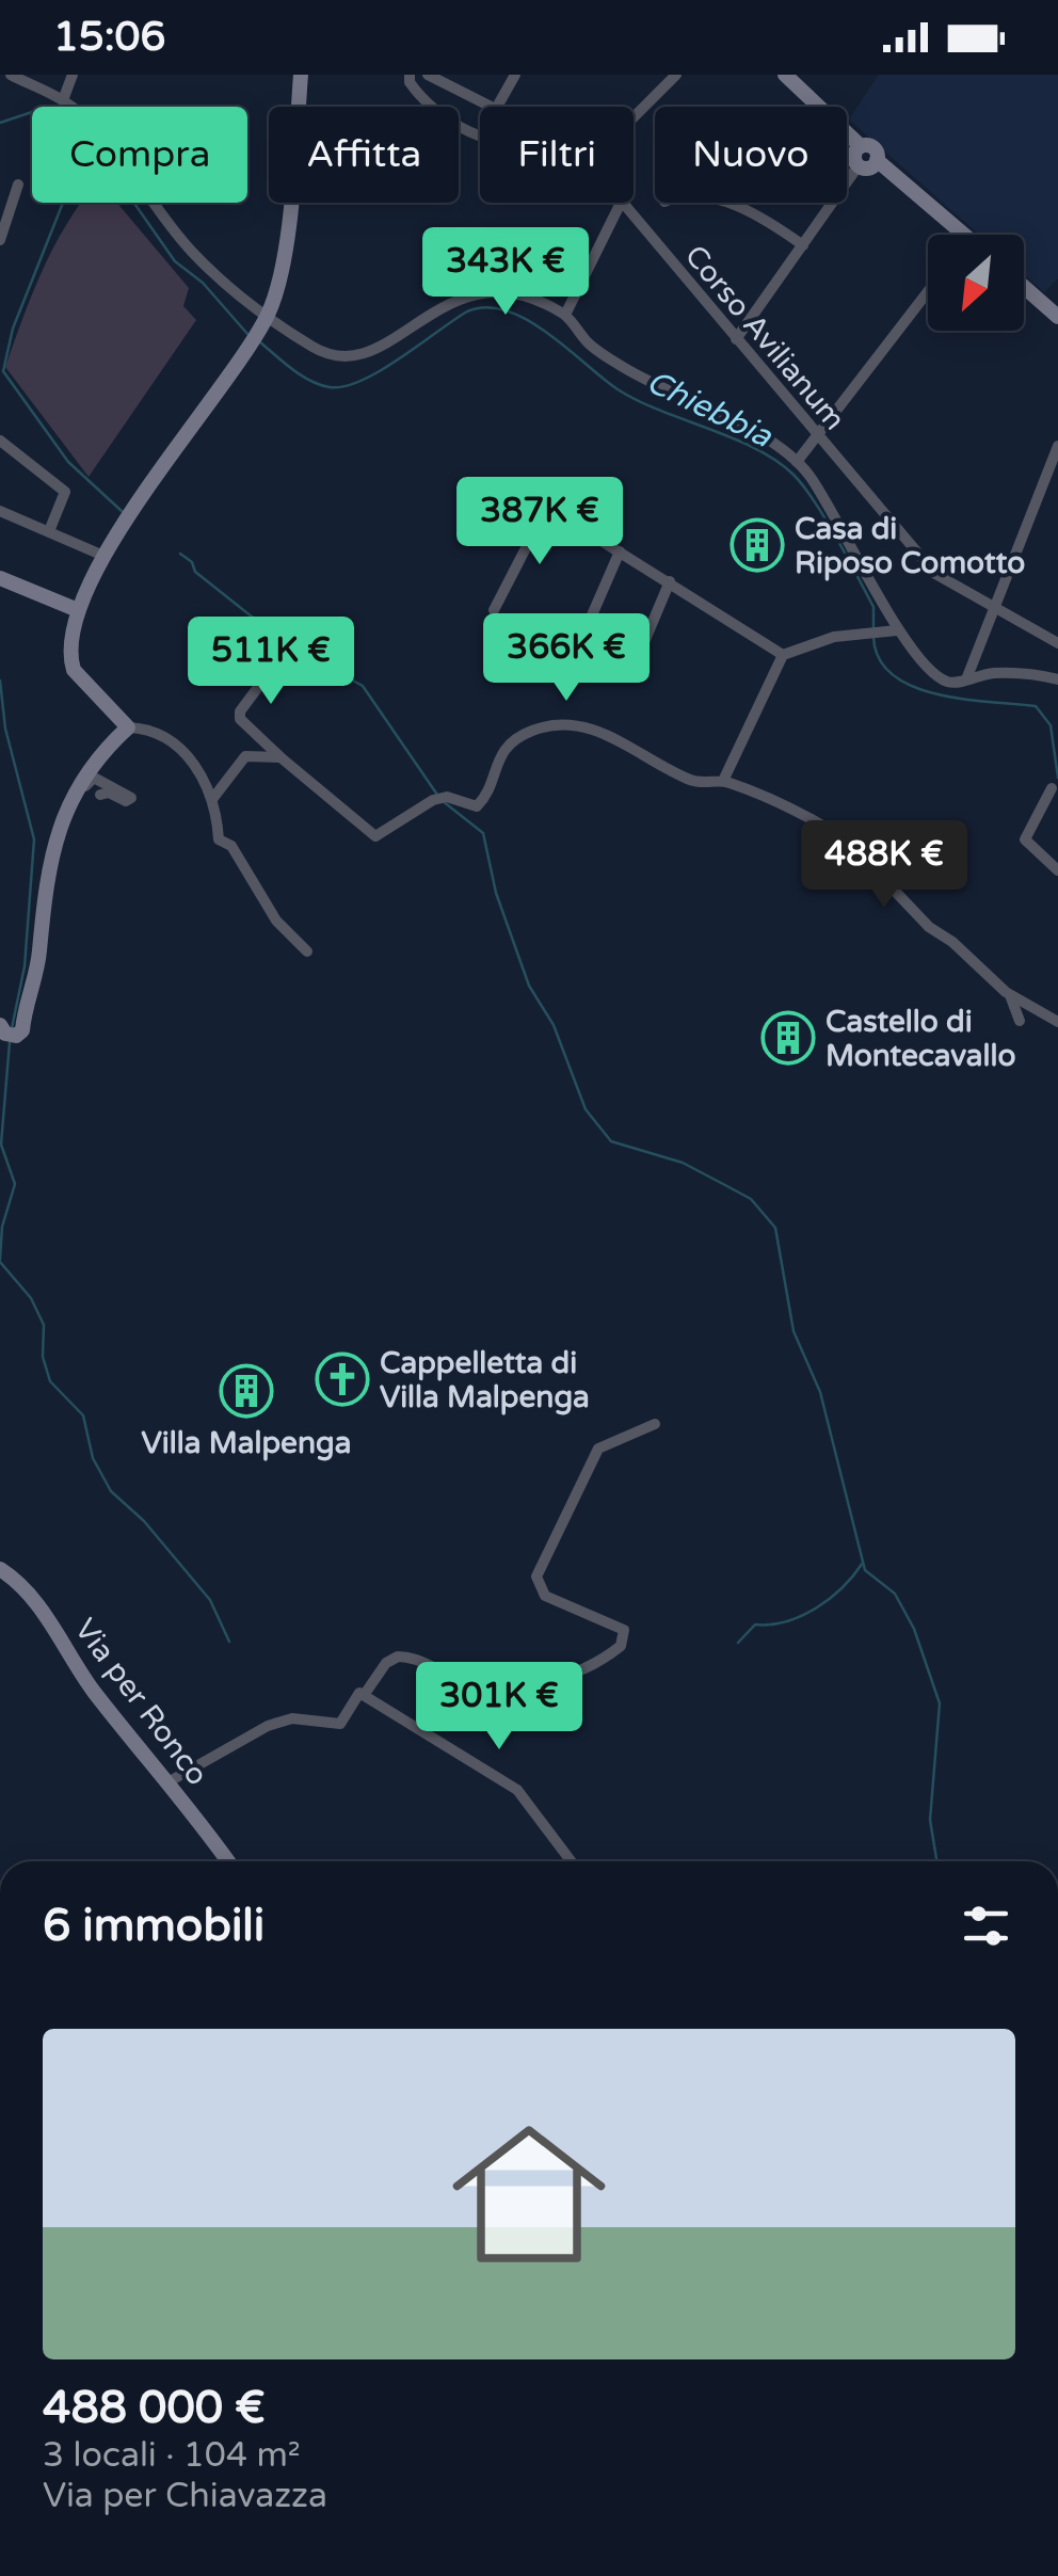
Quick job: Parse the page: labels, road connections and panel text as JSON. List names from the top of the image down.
{
  "streets": {
    "street": ["Corso Avilianum", "Via per Ronco"]
  },
  "water": ["Chiebbia"],
  "places": {
    "building": ["Casa di Riposo Comotto", "Castello di Montecavallo", "Villa Malpenga"],
    "church": ["Cappelletta di Villa Malpenga"]
  },
  "north": "bottom left",
  "page": {
    "status": "15:06",
    "chip": [
      "Compra",
      "Affitta",
      "Filtri",
      "Nuovo"
    ],
    "price": [
      "343K €",
      "387K €",
      "366K €",
      "511K €",
      "488K €",
      "301K €"
    ],
    "heading": "6 immobili",
    "list": [
      {
        "name": "488 000 €",
        "note": "3 locali · 104 m² · Via per Chiavazza"
      }
    ]
  }
}
